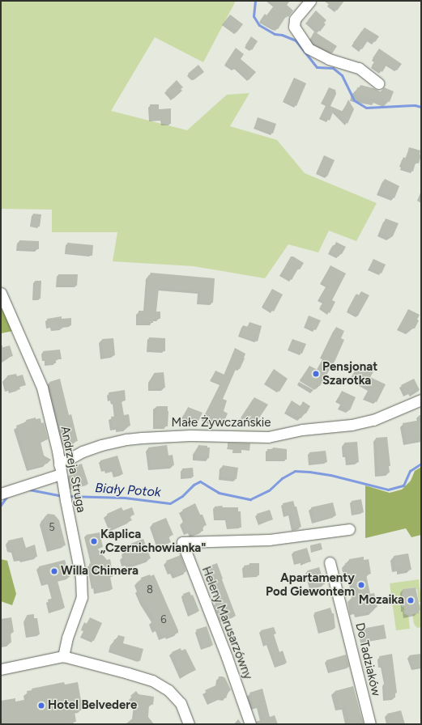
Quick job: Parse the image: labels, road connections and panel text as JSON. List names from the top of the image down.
{
  "streets": {
    "street": [
      "Małe Żywczańskie",
      "Andrzeja Struga",
      "Heleny Marusarzówny",
      "Do Tadziaków"
    ]
  },
  "crossings": [
    ["Małe Żywczańskie", "Andrzeja Struga"]
  ],
  "water": ["Biały Potok"],
  "places": [
    "Pensjonat Szarotka",
    "Kaplica „Czernichowianka\"",
    "Willa Chimera",
    "Apartamenty Pod Giewontem",
    "Mozaika",
    "Hotel Belvedere"
  ],
  "house_numbers": ["5", "8", "6"]
}
